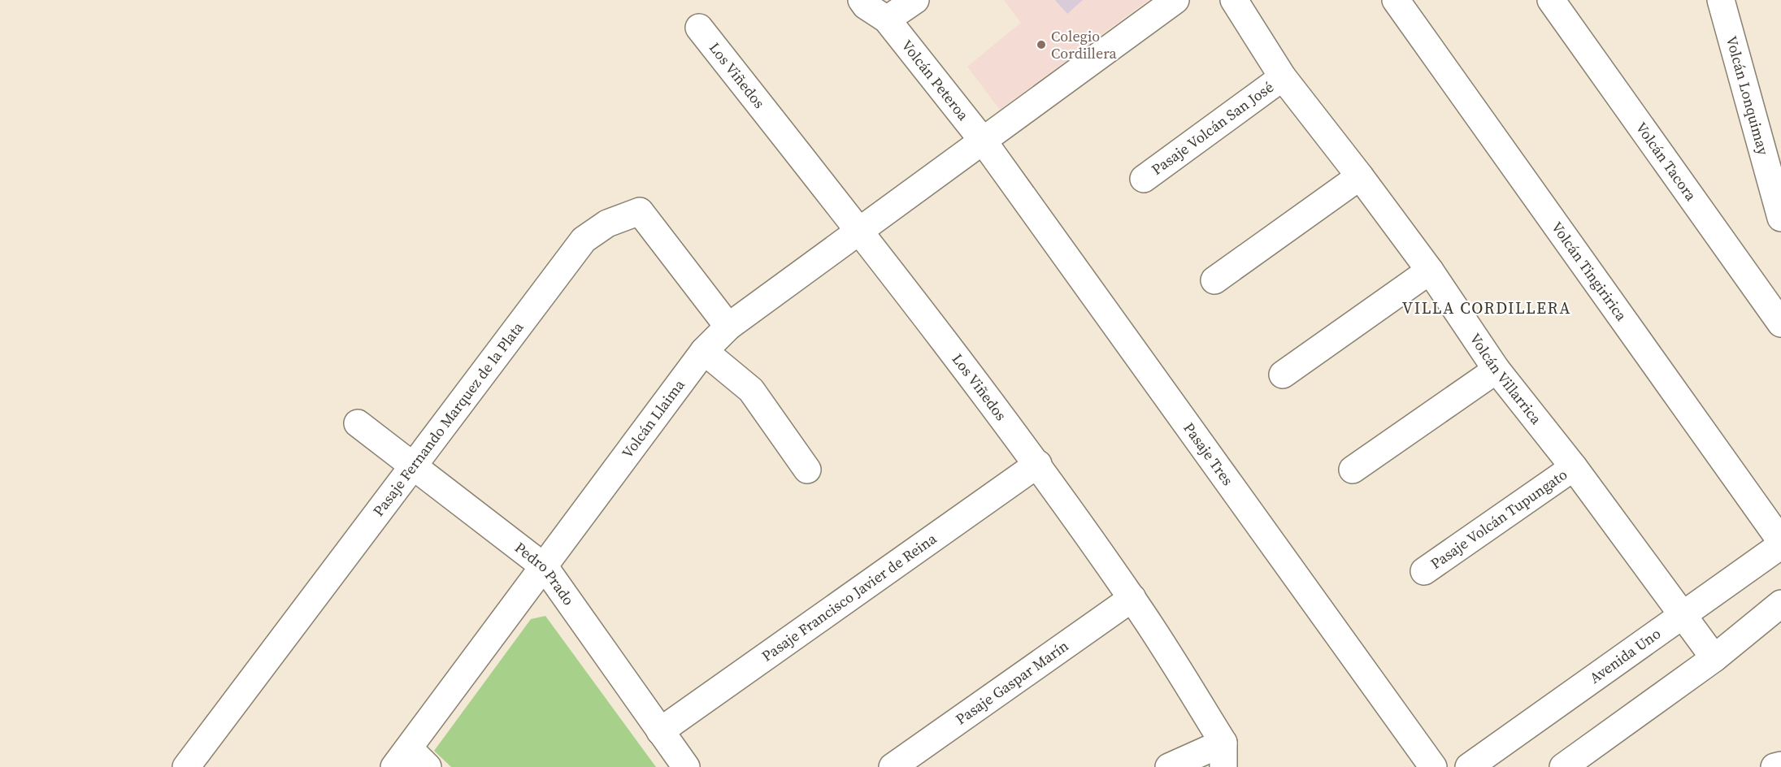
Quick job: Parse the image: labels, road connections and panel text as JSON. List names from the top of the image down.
{
  "streets": {
    "street": [
      "Los Viñedos",
      "Volcán Peteroa",
      "Volcán Lonquimay",
      "Pasaje Volcán San José",
      "Volcán Tacora",
      "Volcán Tingiririca",
      "Volcán Villarrica",
      "Volcán Llaima",
      "Pasaje Fernando Marquez de la Plata",
      "Pasaje Tres",
      "Pasaje Volcán Tupungato",
      "Pedro Prado",
      "Pasaje Francisco Javier de Reina",
      "Avenida Uno",
      "Pasaje Gaspar Marín"
    ]
  },
  "crossings": [
    ["Los Viñedos", "Volcán Llaima"],
    ["Los Viñedos", "Pasaje Francisco Javier de Reina"],
    ["Los Viñedos", "Pasaje Gaspar Marín"],
    ["Volcán Peteroa", "Volcán Llaima"],
    ["Volcán Peteroa", "Pasaje Tres"],
    ["Pasaje Volcán San José", "Volcán Villarrica"],
    ["Volcán Villarrica", "Pasaje Volcán Tupungato"],
    ["Volcán Villarrica", "Avenida Uno"],
    ["Volcán Llaima", "Pasaje Fernando Marquez de la Plata"],
    ["Volcán Llaima", "Pasaje Tres"],
    ["Volcán Llaima", "Pedro Prado"],
    ["Pasaje Fernando Marquez de la Plata", "Pedro Prado"],
    ["Pedro Prado", "Pasaje Francisco Javier de Reina"]
  ],
  "districts": ["VILLA CORDILLERA"],
  "places": ["Colegio Cordillera"]
}
